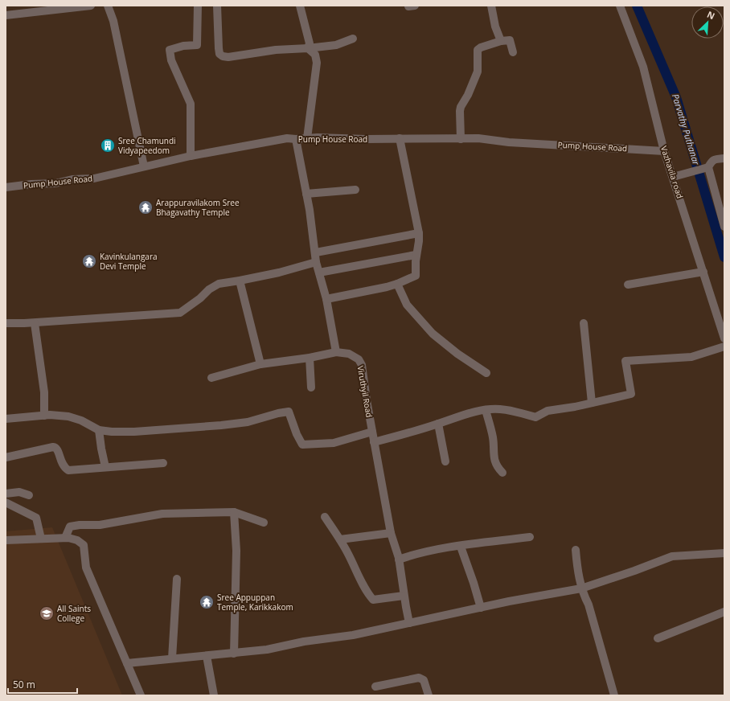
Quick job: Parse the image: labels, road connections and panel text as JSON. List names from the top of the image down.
{
  "streets": {
    "street": ["Pump House Road", "Vazhavila road", "Viruthyil Road"]
  },
  "crossings": [
    ["Pump House Road", "Vazhavila road"]
  ],
  "water": ["Parvathy Puthanar"],
  "places": {
    "building": ["Sree Chamundi Vidyapeedom"],
    "temple": ["Arappuravilakom Sree Bhagavathy Temple", "Kavinkulangara Devi Temple", "Sree Appuppan Temple, Karikkakom"],
    "school or university": ["All Saints College"]
  },
  "scale_bar": "50 m",
  "north": "top right"
}
